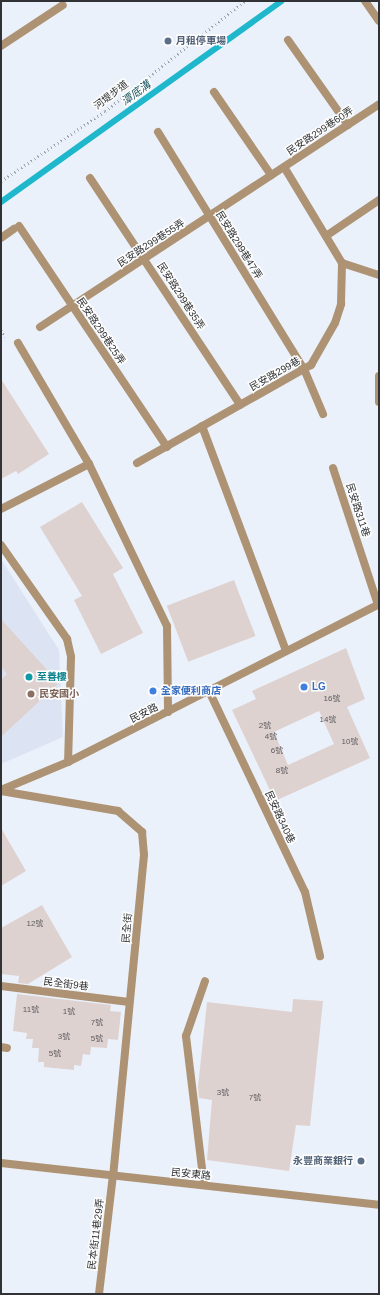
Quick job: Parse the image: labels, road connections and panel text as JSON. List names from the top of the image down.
{
  "streets": {
    "street": [
      "民安路299巷60弄",
      "民安路299巷55弄",
      "民安路299巷47弄",
      "民安路299巷35弄",
      "民安路299巷25弄",
      "民安路299巷",
      "民安路311巷",
      "民安路",
      "民安路340巷",
      "民全街",
      "民全街9巷",
      "民安東路",
      "民本街11巷29弄"
    ],
    "path": ["河堤步道"]
  },
  "crossings": [
    ["民安路299巷60弄", "民安路299巷55弄"],
    ["民安路299巷55弄", "民安路299巷47弄"],
    ["民安路299巷55弄", "民安路299巷35弄"],
    ["民安路299巷55弄", "民安路299巷25弄"],
    ["民安路299巷47弄", "民安路299巷"],
    ["民安路299巷35弄", "民安路299巷"],
    ["民安路299巷25弄", "民安路299巷"],
    ["民安路311巷", "民安路"],
    ["民安路", "民安路340巷"],
    ["民安路", "民全街"],
    ["民全街", "民全街9巷"],
    ["民全街", "民安東路"],
    ["民全街", "民本街11巷29弄"],
    ["民安東路", "民本街11巷29弄"]
  ],
  "water": ["潭底溝"],
  "places": [
    "月租停車場",
    "至善樓",
    "LG",
    "全家便利商店",
    "民安國小",
    "永豐商業銀行"
  ],
  "house_numbers": [
    "16號",
    "14號",
    "2號",
    "4號",
    "10號",
    "6號",
    "8號",
    "12號",
    "11號",
    "1號",
    "7號",
    "3號",
    "5號",
    "5號",
    "3號",
    "7號"
  ]
}
